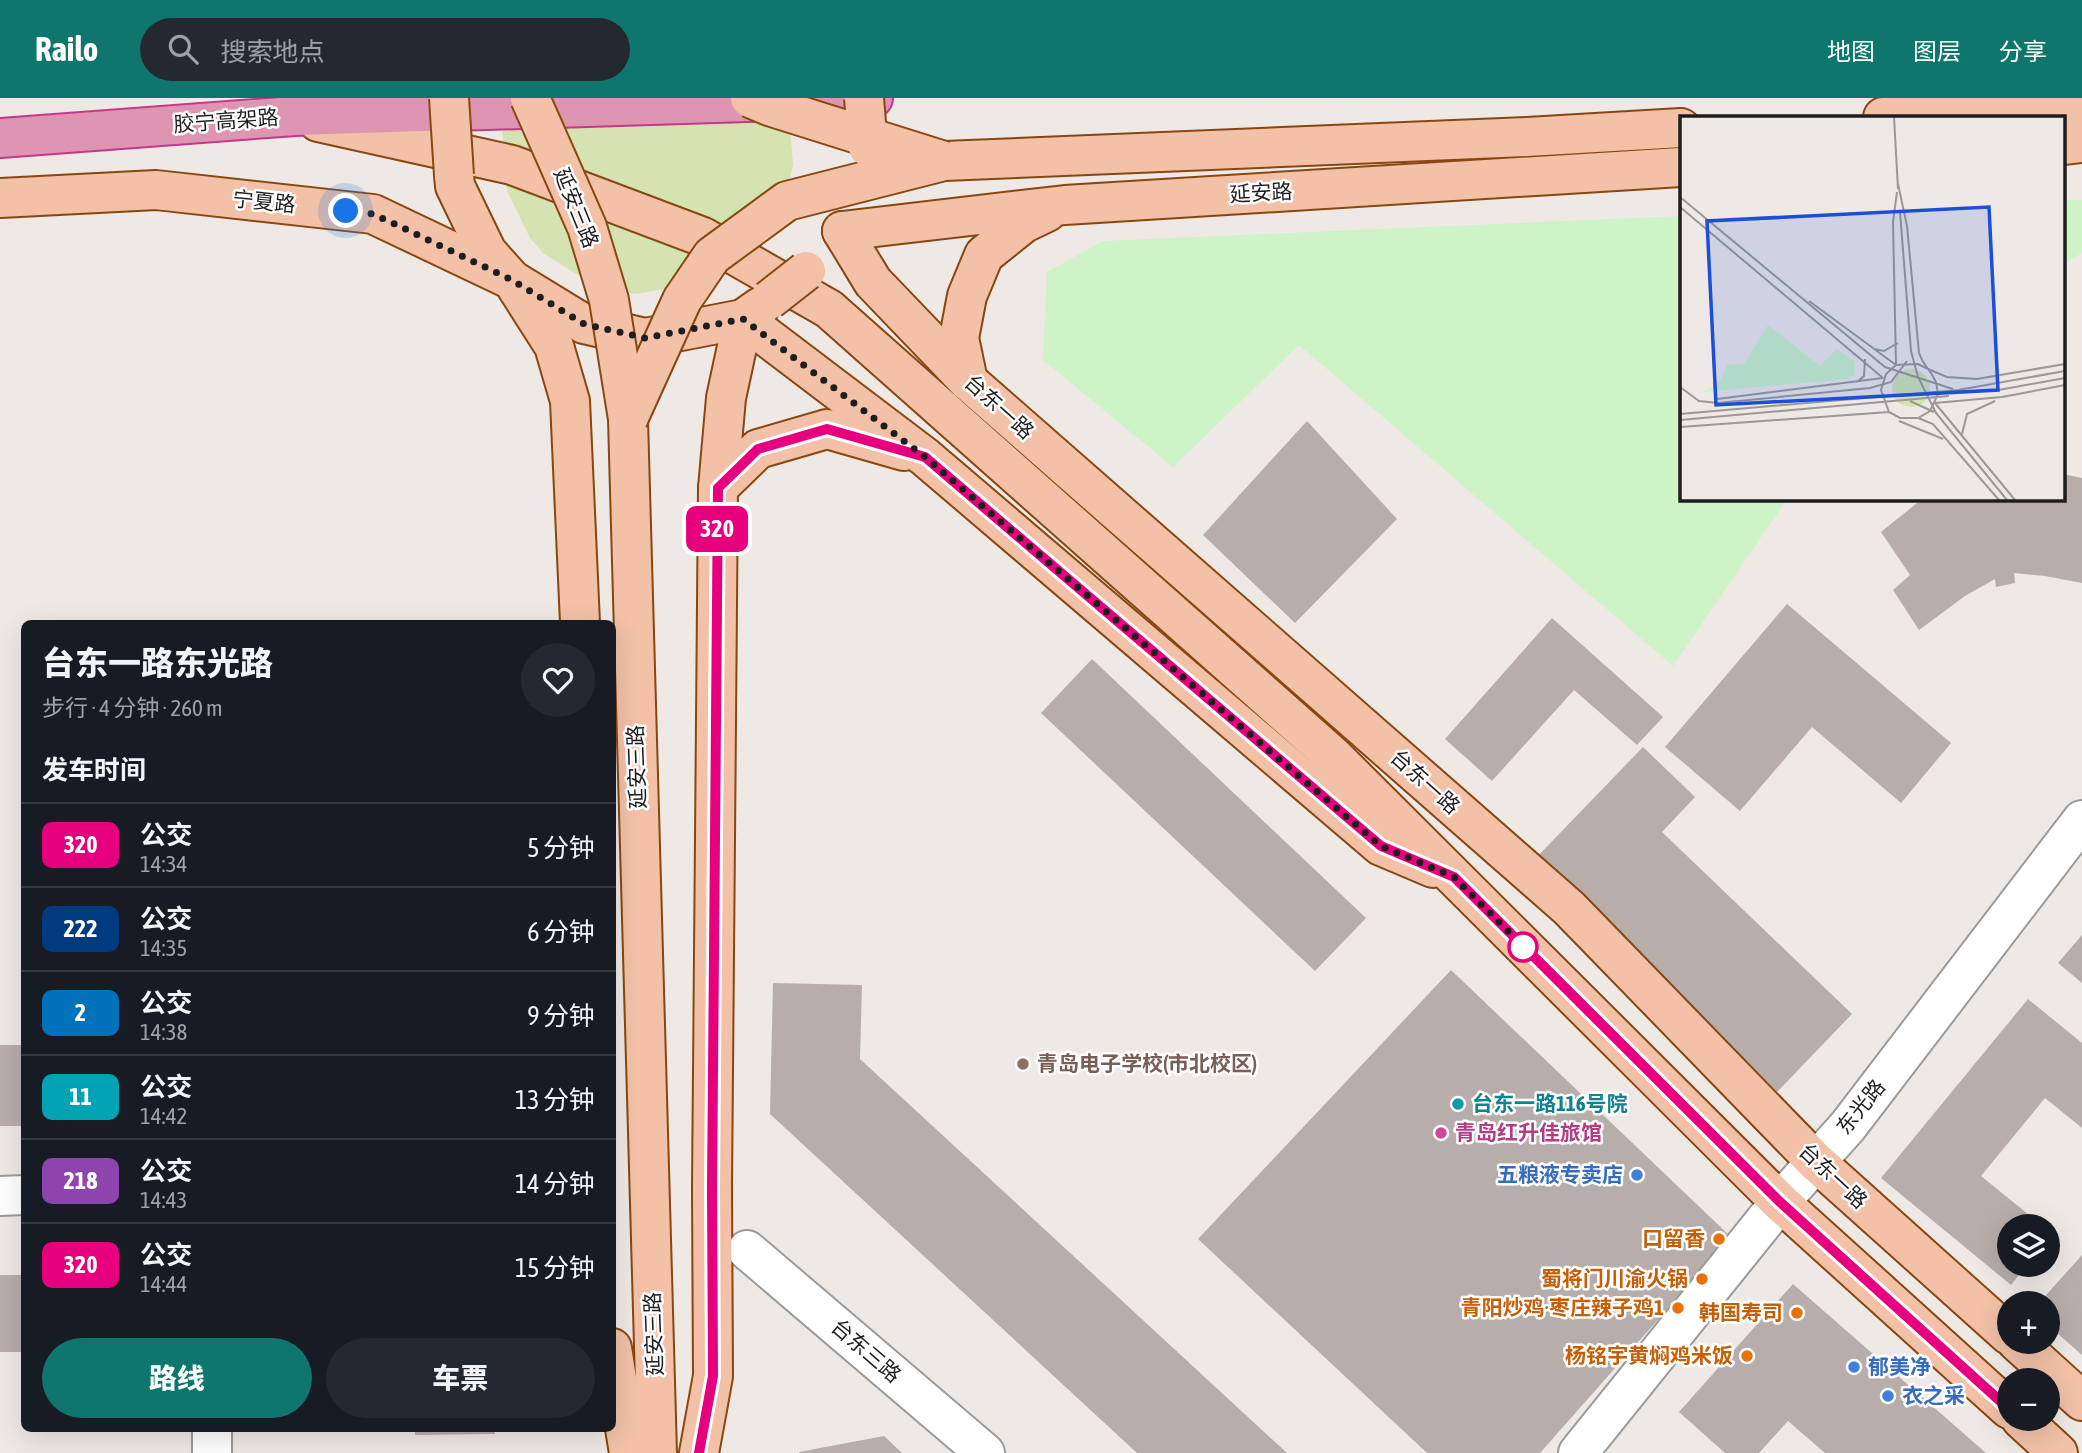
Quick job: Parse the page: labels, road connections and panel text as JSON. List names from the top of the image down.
{
  "streets": {
    "highway": ["胶宁高架路"],
    "main road": [
      "延安路",
      "宁夏路",
      "延安三路",
      "台东一路"
    ],
    "street": ["东光路", "台东三路"]
  },
  "crossings": [
    ["延安路", "台东一路"],
    ["台东一路", "东光路"]
  ],
  "places": [
    "青岛电子学校(市北校区)",
    "台东一路116号院",
    "青岛红升佳旅馆",
    "五粮液专卖店",
    "口留香",
    "蜀将门川渝火锅",
    "青阳炒鸡·枣庄辣子鸡1",
    "韩国寿司",
    "杨铭宇黄焖鸡米饭",
    "郁美净",
    "衣之采"
  ],
  "lines": ["bus line 320"],
  "page": {
    "header": "Railo",
    "search": "搜索地点",
    "nav": ["地图", "图层", "分享"],
    "on_map": "320",
    "heading": [
      ["台东一路东光路", "步行 · 4 分钟 · 260 m"],
      "发车时间"
    ],
    "list": [
      {
        "mark": "320",
        "name": "公交",
        "note": "14:34",
        "value": "5 分钟"
      },
      {
        "mark": "222",
        "name": "公交",
        "note": "14:35",
        "value": "6 分钟"
      },
      {
        "mark": "2",
        "name": "公交",
        "note": "14:38",
        "value": "9 分钟"
      },
      {
        "mark": "11",
        "name": "公交",
        "note": "14:42",
        "value": "13 分钟"
      },
      {
        "mark": "218",
        "name": "公交",
        "note": "14:43",
        "value": "14 分钟"
      },
      {
        "mark": "320",
        "name": "公交",
        "note": "14:44",
        "value": "15 分钟"
      }
    ],
    "map_buttons": ["+", "−"],
    "buttons": ["路线", "车票"]
  }
}
